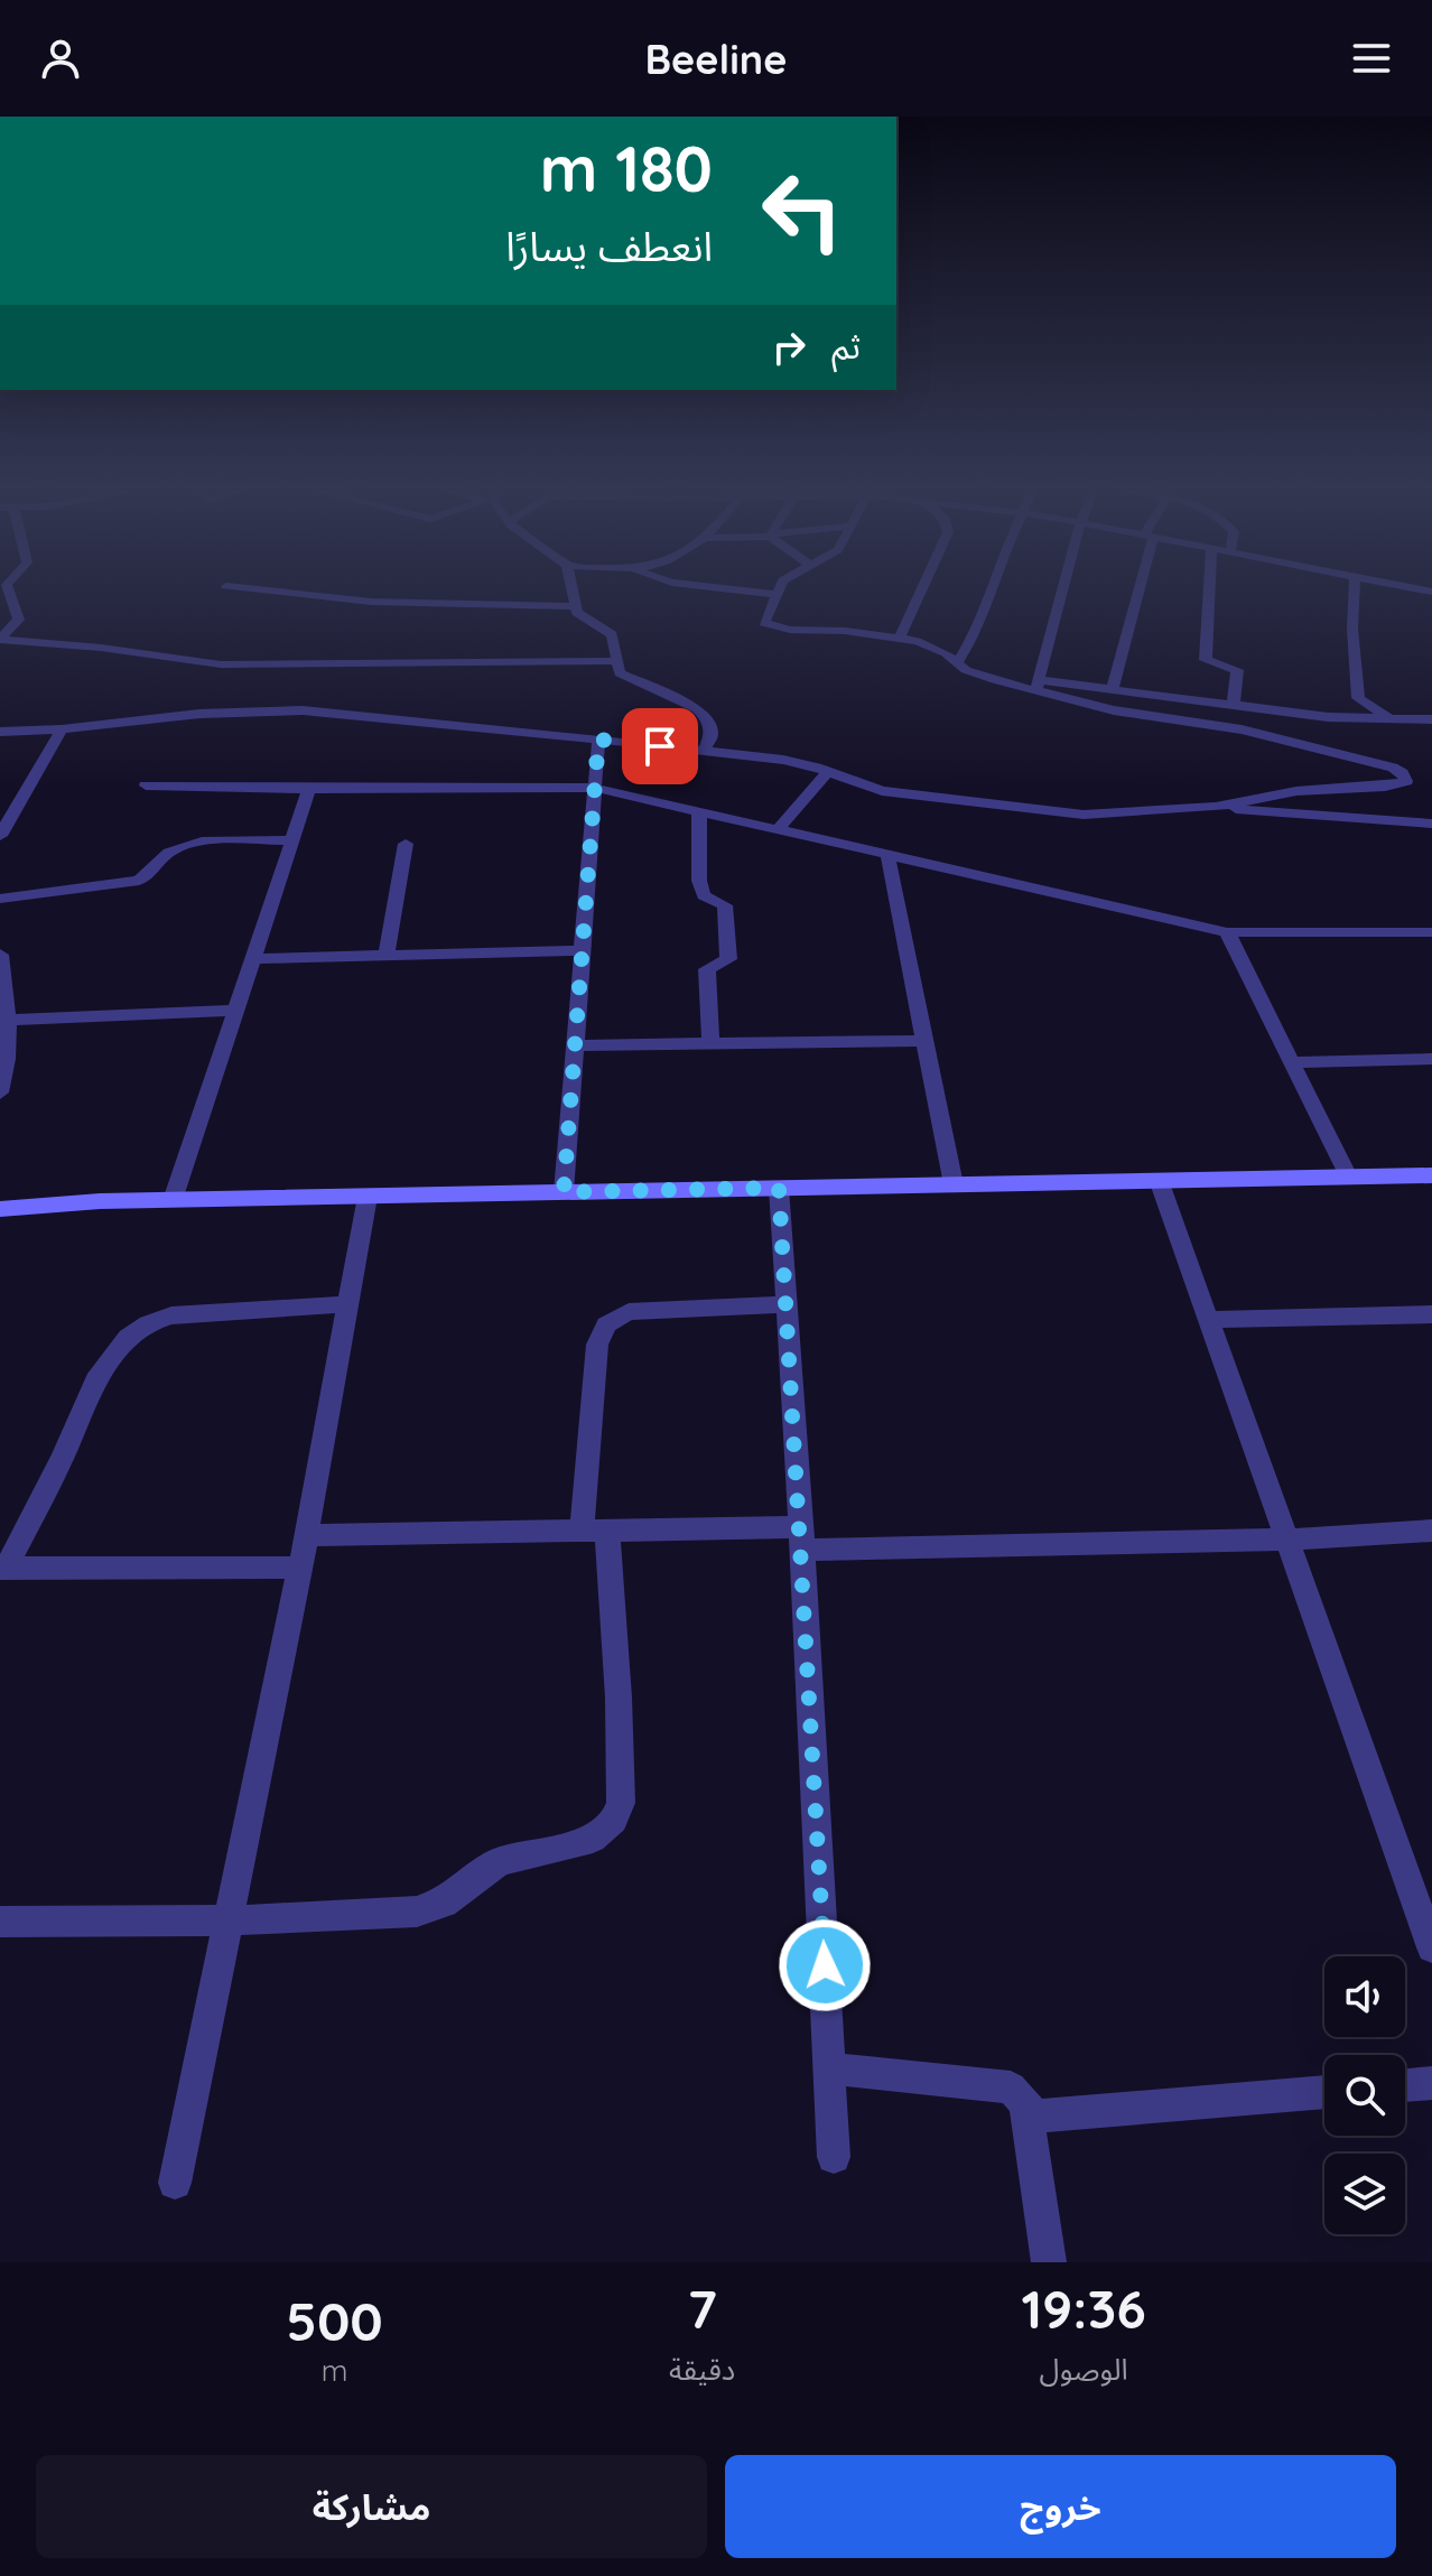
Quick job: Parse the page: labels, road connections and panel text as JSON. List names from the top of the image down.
{
  "page": {
    "header": "Beeline",
    "turn": ["180 m", "انعطف يسارًا"],
    "then": "ثم",
    "eta": [
      "19:36",
      "الوصول",
      "7",
      "دقيقة",
      "500",
      "m"
    ],
    "buttons": ["خروج", "مشاركة"]
  }
}
